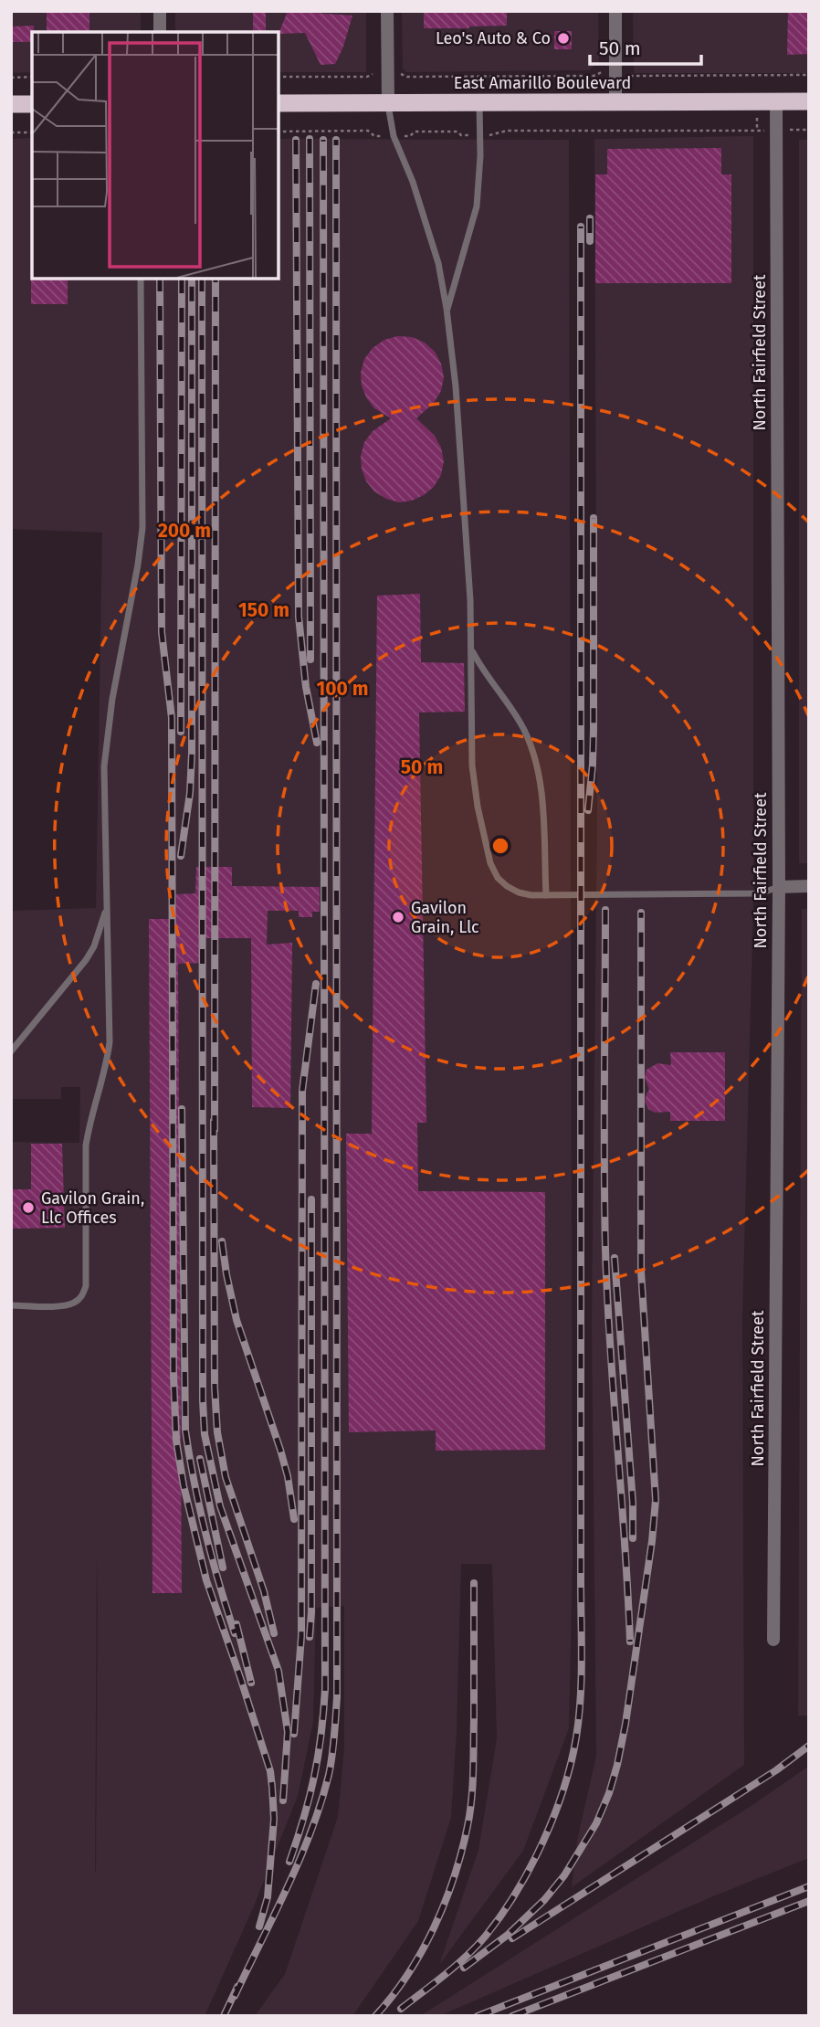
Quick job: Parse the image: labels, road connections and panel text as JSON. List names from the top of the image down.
{
  "streets": {
    "highway": ["East Amarillo Boulevard"],
    "street": ["North Fairfield Street"]
  },
  "crossings": [
    ["East Amarillo Boulevard", "North Fairfield Street"]
  ],
  "places": ["Leo's Auto & Co", "Gavilon Grain, Llc", "Gavilon Grain, Llc Offices"],
  "scale_bar": "50 m",
  "rings": [
    "200 m",
    "150 m",
    "100 m",
    "50 m"
  ]
}
